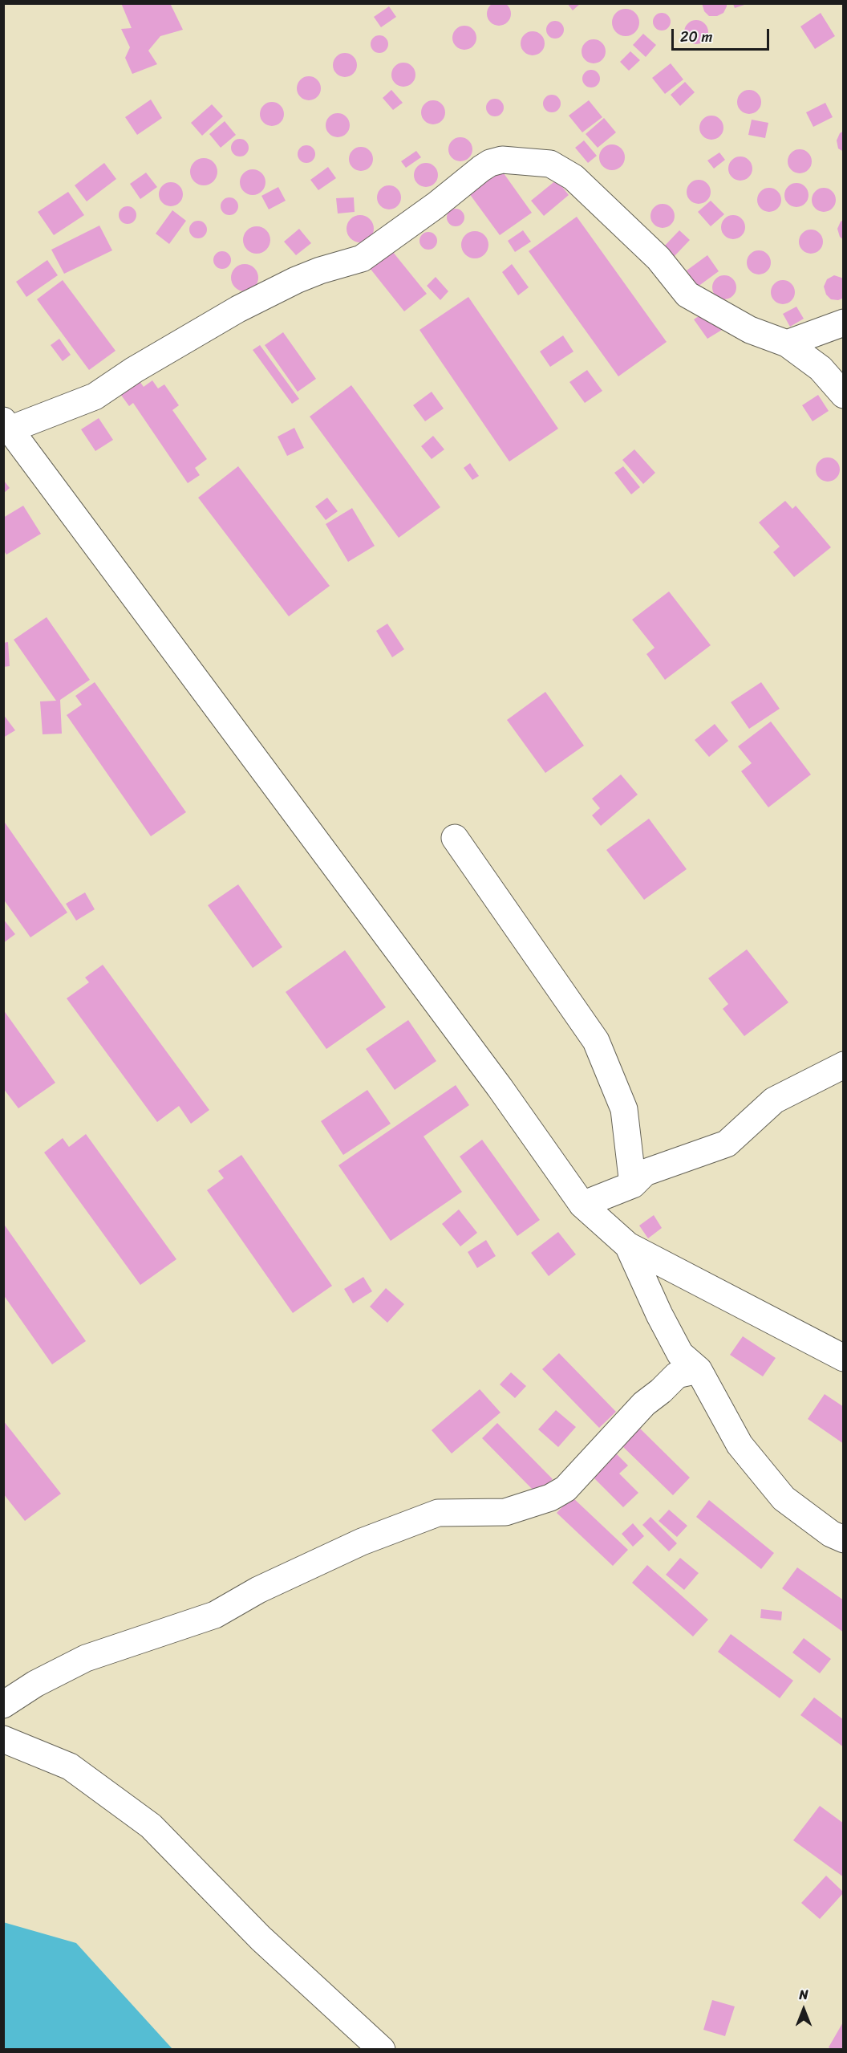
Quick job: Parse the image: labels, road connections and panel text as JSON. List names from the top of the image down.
{
  "scale_bar": "20 m",
  "north": "top"
}
